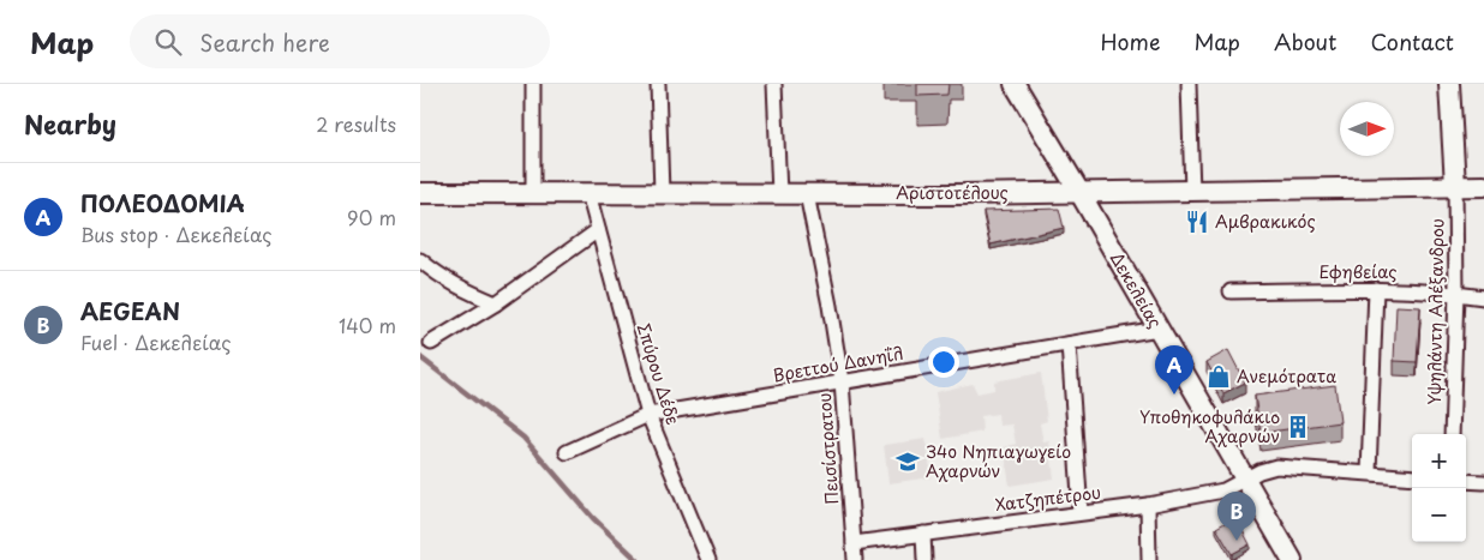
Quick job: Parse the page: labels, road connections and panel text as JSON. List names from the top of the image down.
{
  "streets": {
    "main road": ["Αριστοτέλους", "Δεκελείας"],
    "street": [
      "Εφηβείας",
      "Υψηλάντη Αλέξανδρου",
      "Βρεττού Δανηΐλ",
      "Σπύρου Δέδε",
      "Πεισίστρατου",
      "Χατζηπέτρου"
    ]
  },
  "crossings": [
    ["Αριστοτέλους", "Δεκελείας"],
    ["Αριστοτέλους", "Υψηλάντη Αλέξανδρου"],
    ["Αριστοτέλους", "Σπύρου Δέδε"],
    ["Αριστοτέλους", "Πεισίστρατου"],
    ["Εφηβείας", "Υψηλάντη Αλέξανδρου"],
    ["Δεκελείας", "Βρεττού Δανηΐλ"],
    ["Δεκελείας", "Χατζηπέτρου"],
    ["Βρεττού Δανηΐλ", "Σπύρου Δέδε"],
    ["Βρεττού Δανηΐλ", "Πεισίστρατου"],
    ["Πεισίστρατου", "Χατζηπέτρου"]
  ],
  "places": {
    "restaurant": ["Αμβρακικός"],
    "shop": ["Ανεμότρατα"],
    "building": ["Υποθηκοφυλάκιο Αχαρνών"],
    "school or university": ["34o Νηπιαγωγείο Αχαρνών"]
  },
  "north": "right",
  "page": {
    "header": "Map",
    "search": "Search here",
    "nav": [
      "Home",
      "Map",
      "About",
      "Contact"
    ],
    "heading": ["Nearby", "2 results"],
    "list": [
      {
        "mark": "A",
        "name": "ΠΟΛΕΟΔΟΜΙΑ",
        "note": "Bus stop · Δεκελείας",
        "value": "90 m"
      },
      {
        "mark": "B",
        "name": "AEGEAN",
        "note": "Fuel · Δεκελείας",
        "value": "140 m"
      }
    ],
    "pins": ["A", "B"],
    "map_buttons": ["+", "−"]
  }
}
